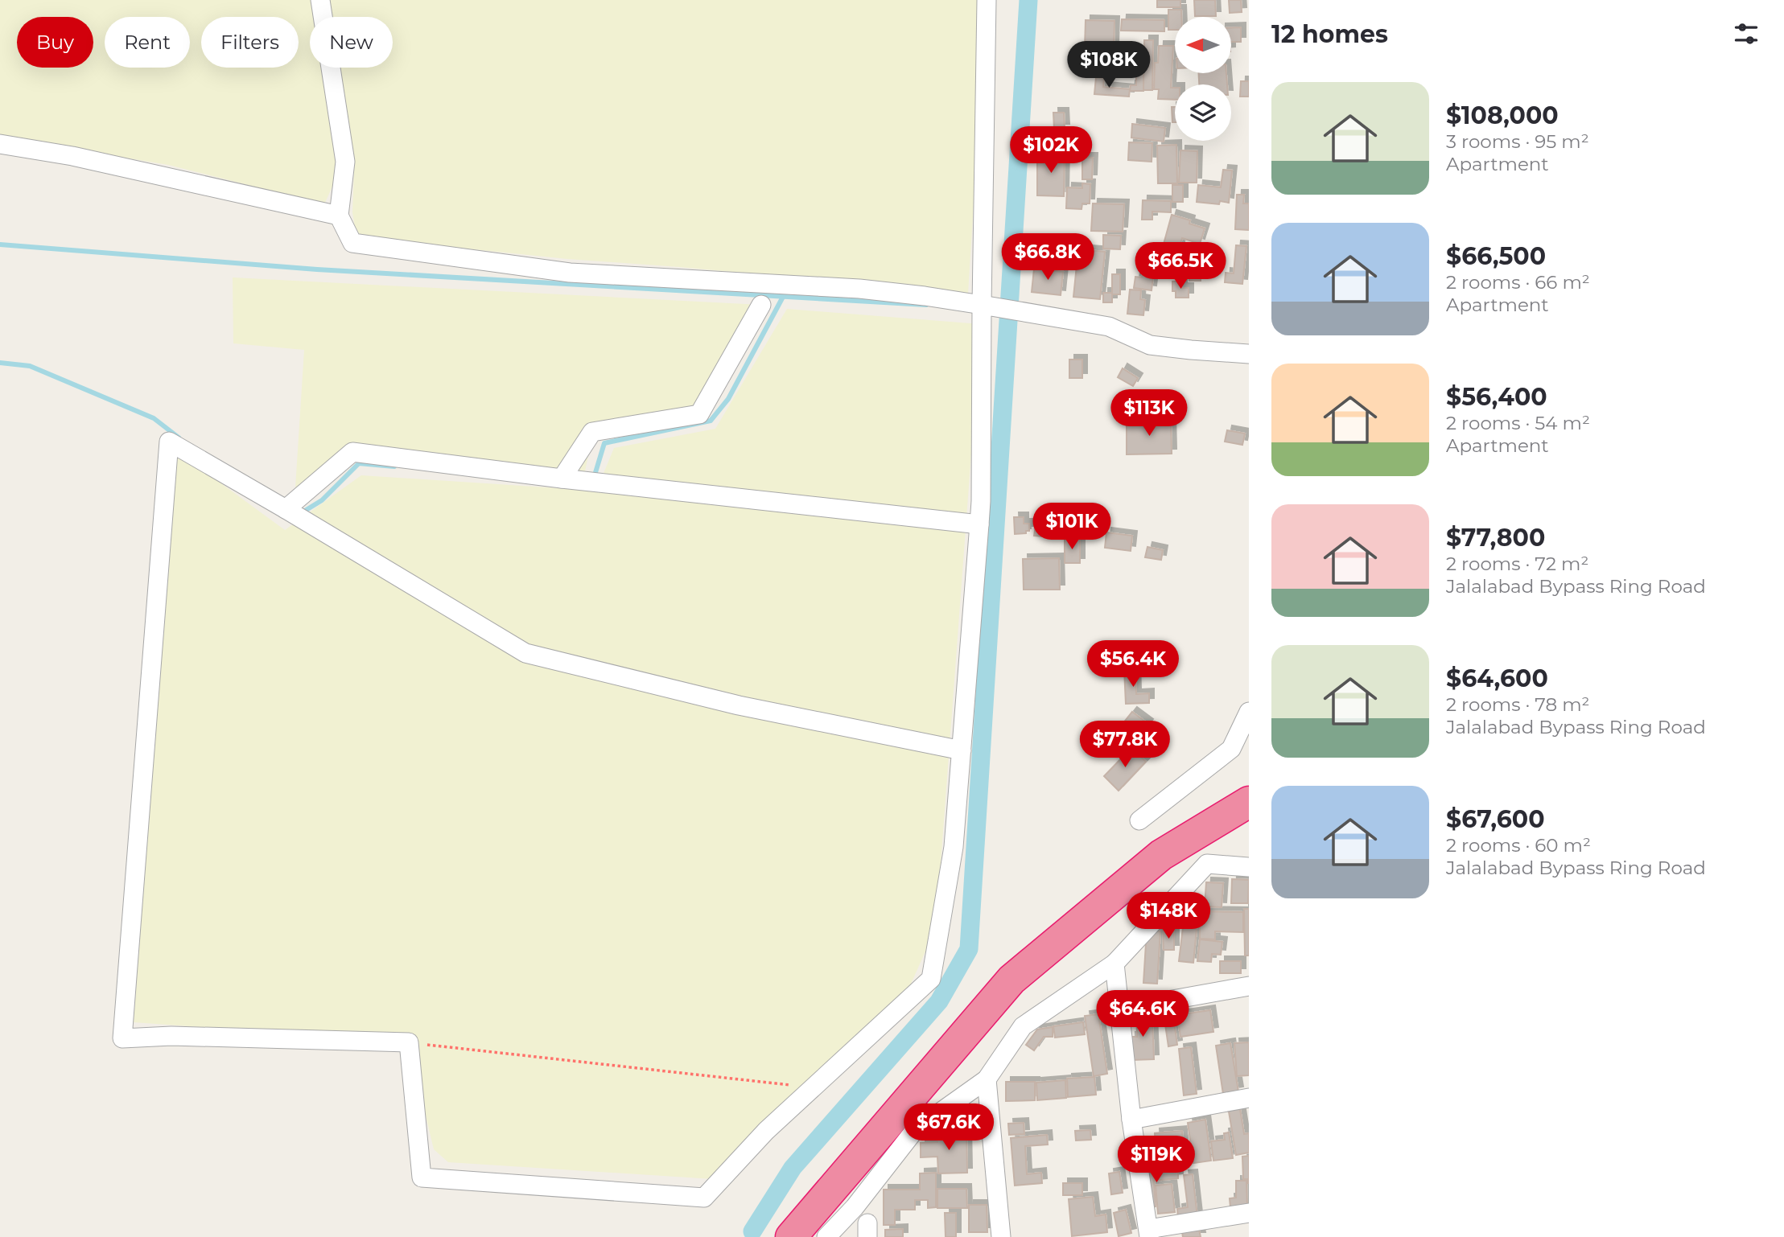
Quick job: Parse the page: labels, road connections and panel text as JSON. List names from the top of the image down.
{
  "north": "left",
  "page": {
    "heading": "12 homes",
    "chip": [
      "Buy",
      "Rent",
      "Filters",
      "New"
    ],
    "price": [
      "$108K",
      "$102K",
      "$66.8K",
      "$66.5K",
      "$113K",
      "$101K",
      "$56.4K",
      "$77.8K",
      "$148K",
      "$64.6K",
      "$67.6K",
      "$119K"
    ],
    "list": [
      {
        "name": "$108,000",
        "note": "3 rooms · 95 m² · Apartment"
      },
      {
        "name": "$66,500",
        "note": "2 rooms · 66 m² · Apartment"
      },
      {
        "name": "$56,400",
        "note": "2 rooms · 54 m² · Apartment"
      },
      {
        "name": "$77,800",
        "note": "2 rooms · 72 m² · Jalalabad Bypass Ring Road"
      },
      {
        "name": "$64,600",
        "note": "2 rooms · 78 m² · Jalalabad Bypass Ring Road"
      },
      {
        "name": "$67,600",
        "note": "2 rooms · 60 m² · Jalalabad Bypass Ring Road"
      }
    ]
  }
}
